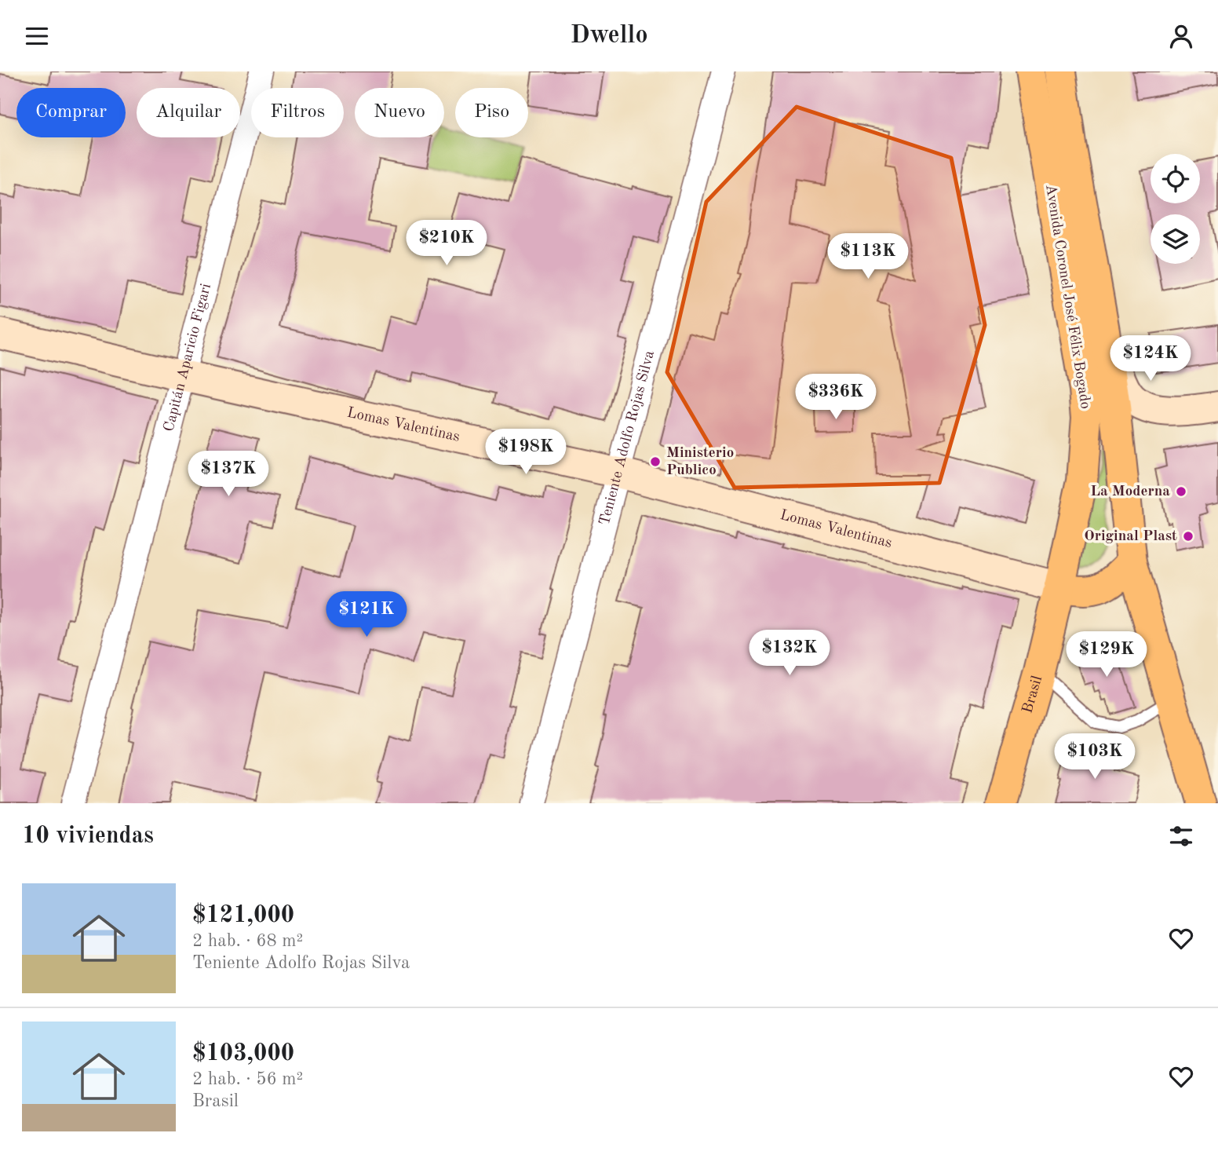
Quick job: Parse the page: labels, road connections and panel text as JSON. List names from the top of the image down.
{
  "streets": {
    "main road": ["Avenida Coronel José Félix Bogado", "Brasil"],
    "street": ["Capitán Aparicio Figari", "Lomas Valentinas", "Teniente Adolfo Rojas Silva"]
  },
  "crossings": [
    ["Avenida Coronel José Félix Bogado", "Lomas Valentinas"],
    ["Avenida Coronel José Félix Bogado", "Brasil"],
    ["Capitán Aparicio Figari", "Lomas Valentinas"],
    ["Lomas Valentinas", "Teniente Adolfo Rojas Silva"],
    ["Lomas Valentinas", "Brasil"]
  ],
  "places": ["Ministerio Publico", "La Moderna", "Original Plast"],
  "page": {
    "header": "Dwello",
    "chip": [
      "Comprar",
      "Alquilar",
      "Filtros",
      "Nuevo",
      "Piso"
    ],
    "price": [
      "$210K",
      "$113K",
      "$124K",
      "$336K",
      "$198K",
      "$137K",
      "$121K",
      "$132K",
      "$129K",
      "$103K"
    ],
    "heading": "10 viviendas",
    "list": [
      {
        "name": "$121,000",
        "note": "2 hab. · 68 m² · Teniente Adolfo Rojas Silva"
      },
      {
        "name": "$103,000",
        "note": "2 hab. · 56 m² · Brasil"
      }
    ]
  }
}
